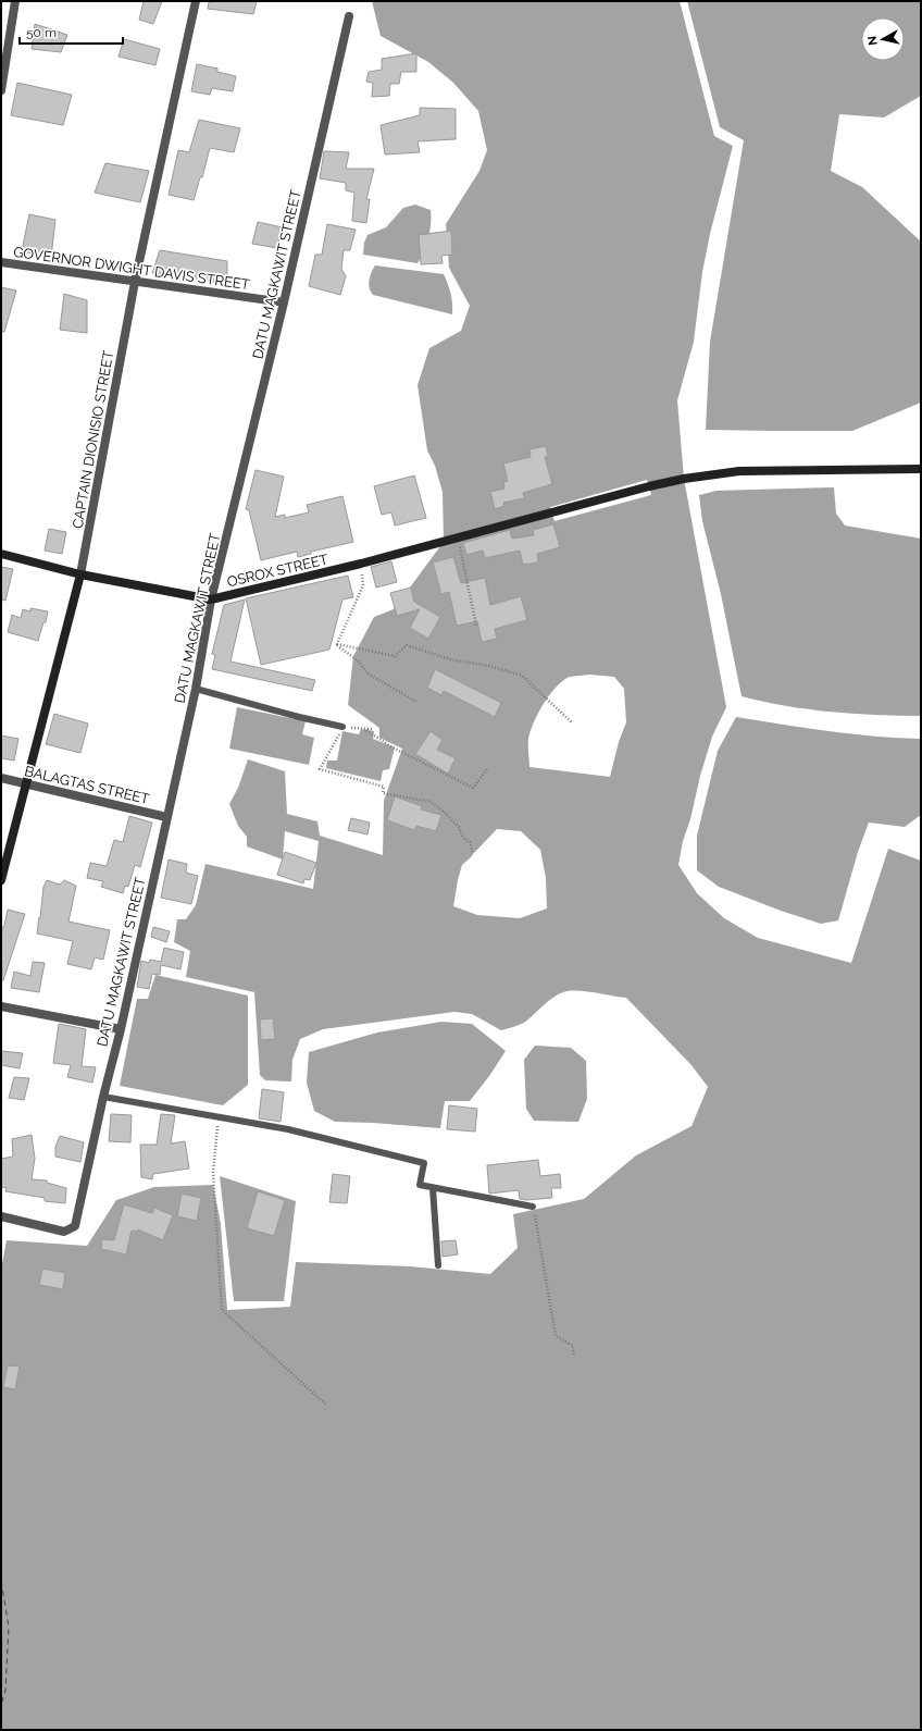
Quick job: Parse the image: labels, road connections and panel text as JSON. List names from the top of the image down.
{
  "streets": {
    "street": [
      "GOVERNOR DWIGHT DAVIS STREET",
      "DATU MAGKAWIT STREET",
      "CAPTAIN DIONISIO STREET",
      "OSROX STREET",
      "BALAGTAS STREET"
    ]
  },
  "crossings": [
    ["GOVERNOR DWIGHT DAVIS STREET", "DATU MAGKAWIT STREET"],
    ["GOVERNOR DWIGHT DAVIS STREET", "CAPTAIN DIONISIO STREET"],
    ["DATU MAGKAWIT STREET", "OSROX STREET"],
    ["DATU MAGKAWIT STREET", "BALAGTAS STREET"],
    ["CAPTAIN DIONISIO STREET", "OSROX STREET"],
    ["CAPTAIN DIONISIO STREET", "BALAGTAS STREET"]
  ],
  "scale_bar": "50 m",
  "north": "left"
}
